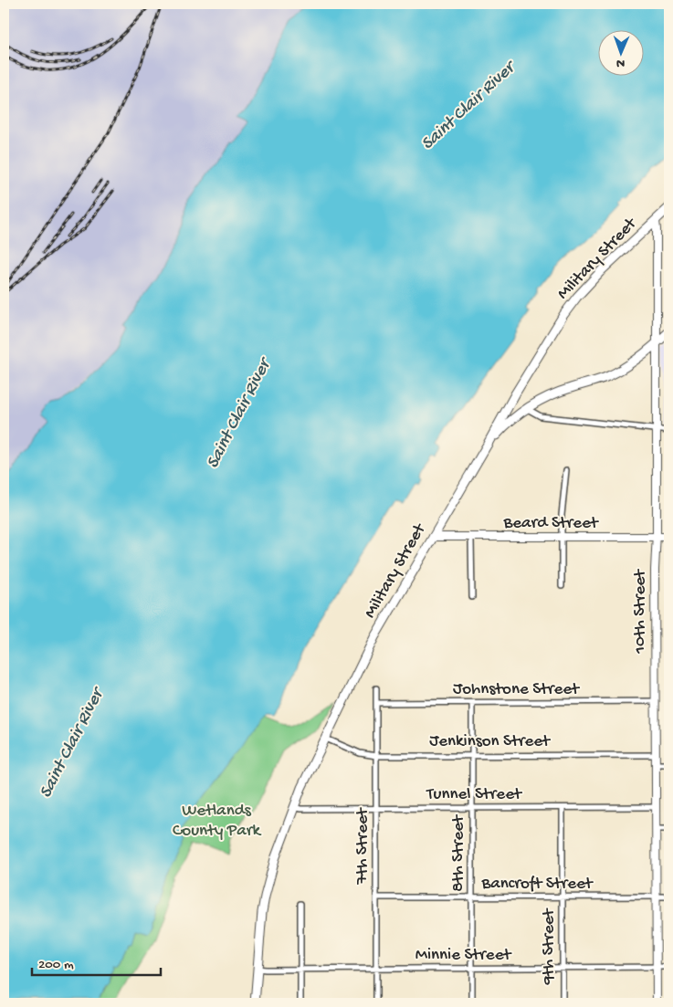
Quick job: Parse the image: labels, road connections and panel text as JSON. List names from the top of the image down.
{
  "streets": {
    "main road": ["Military Street"],
    "street": [
      "Beard Street",
      "10th Street",
      "Johnstone Street",
      "Jenkinson Street",
      "Tunnel Street",
      "7th Street",
      "8th Street",
      "Bancroft Street",
      "9th Street",
      "Minnie Street"
    ]
  },
  "crossings": [
    ["Military Street", "Beard Street"],
    ["Military Street", "10th Street"],
    ["Military Street", "Jenkinson Street"],
    ["Military Street", "Tunnel Street"],
    ["Military Street", "Minnie Street"],
    ["Beard Street", "10th Street"],
    ["10th Street", "Johnstone Street"],
    ["10th Street", "Jenkinson Street"],
    ["10th Street", "Tunnel Street"],
    ["10th Street", "Bancroft Street"],
    ["10th Street", "Minnie Street"],
    ["Johnstone Street", "7th Street"],
    ["Johnstone Street", "8th Street"],
    ["Jenkinson Street", "7th Street"],
    ["Jenkinson Street", "8th Street"],
    ["Tunnel Street", "7th Street"],
    ["Tunnel Street", "8th Street"],
    ["Tunnel Street", "9th Street"],
    ["7th Street", "Bancroft Street"],
    ["7th Street", "Minnie Street"],
    ["8th Street", "Bancroft Street"],
    ["8th Street", "Minnie Street"],
    ["Bancroft Street", "9th Street"],
    ["9th Street", "Minnie Street"]
  ],
  "water": ["Saint Clair River"],
  "parks": ["Wetlands County Park"],
  "scale_bar": "200 m",
  "north": "bottom"
}
